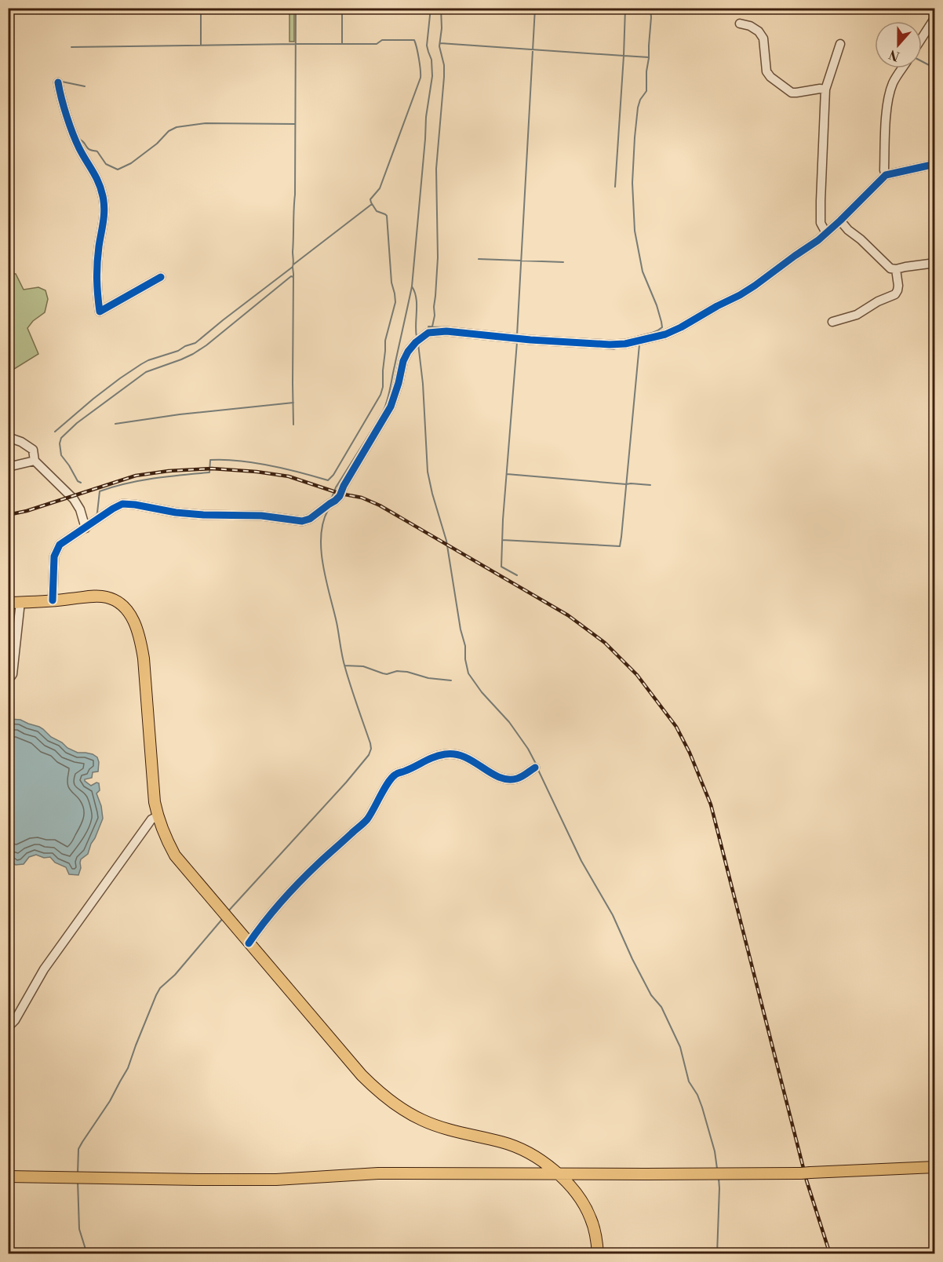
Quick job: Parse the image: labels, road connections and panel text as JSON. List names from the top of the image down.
{
  "north": "bottom"
}
